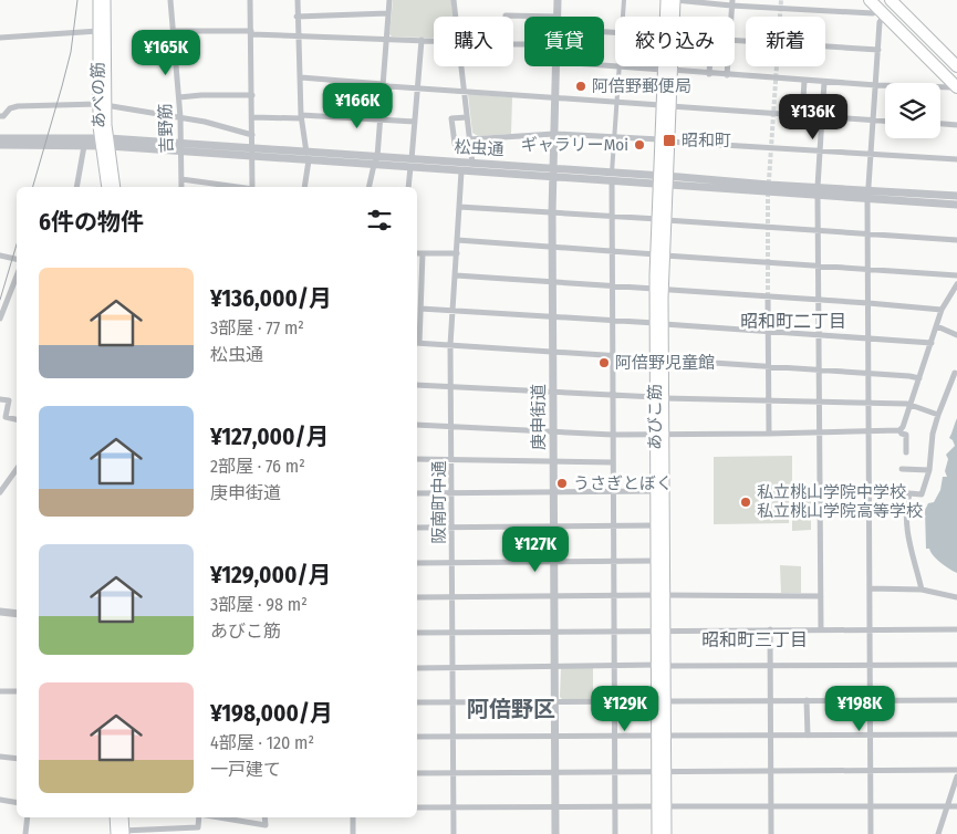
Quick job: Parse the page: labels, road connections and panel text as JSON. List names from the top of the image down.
{
  "streets": {
    "main road": ["あべの筋", "あびこ筋"],
    "street": [
      "吉野筋",
      "松虫通",
      "庚申街道",
      "阪南町中通"
    ]
  },
  "crossings": [
    ["あべの筋", "松虫通"],
    ["吉野筋", "松虫通"],
    ["松虫通", "庚申街道"],
    ["松虫通", "あびこ筋"],
    ["松虫通", "阪南町中通"]
  ],
  "districts": ["昭和町二丁目", "昭和町三丁目", "阿倍野区"],
  "places": {
    "other": [
      "阿倍野郵便局",
      "ギャラリーMoi",
      "阿倍野児童館",
      "うさぎとぼく",
      "私立桃山学院中学校 私立桃山学院高等学校"
    ],
    "transit": ["昭和町"]
  },
  "page": {
    "chip": [
      "購入",
      "賃貸",
      "絞り込み",
      "新着"
    ],
    "price": [
      "¥165K",
      "¥166K",
      "¥136K",
      "¥127K",
      "¥129K",
      "¥198K"
    ],
    "heading": "6件の物件",
    "list": [
      {
        "name": "¥136,000/月",
        "note": "3部屋 · 77 m² · 松虫通"
      },
      {
        "name": "¥127,000/月",
        "note": "2部屋 · 76 m² · 庚申街道"
      },
      {
        "name": "¥129,000/月",
        "note": "3部屋 · 98 m² · あびこ筋"
      },
      {
        "name": "¥198,000/月",
        "note": "4部屋 · 120 m² · 一戸建て"
      }
    ]
  }
}
